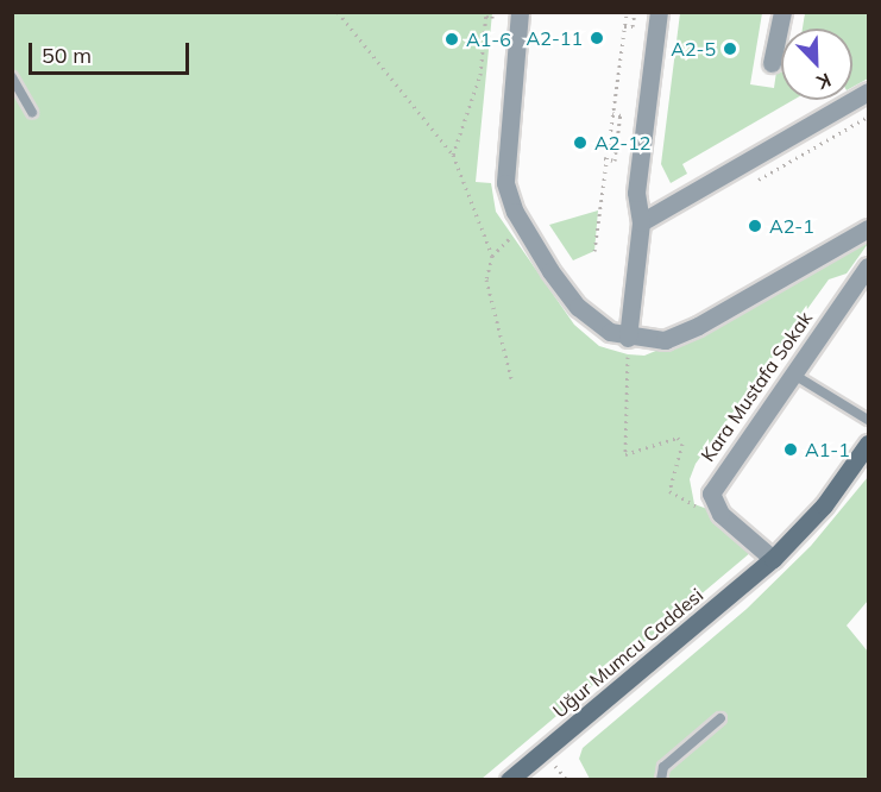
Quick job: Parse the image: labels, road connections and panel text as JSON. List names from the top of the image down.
{
  "streets": {
    "street": ["Kara Mustafa Sokak", "Uğur Mumcu Caddesi"]
  },
  "places": [
    "A2-11",
    "A1-6",
    "A2-5",
    "A2-12",
    "A2-1",
    "A1-1"
  ],
  "scale_bar": "50 m",
  "north": "bottom right"
}
